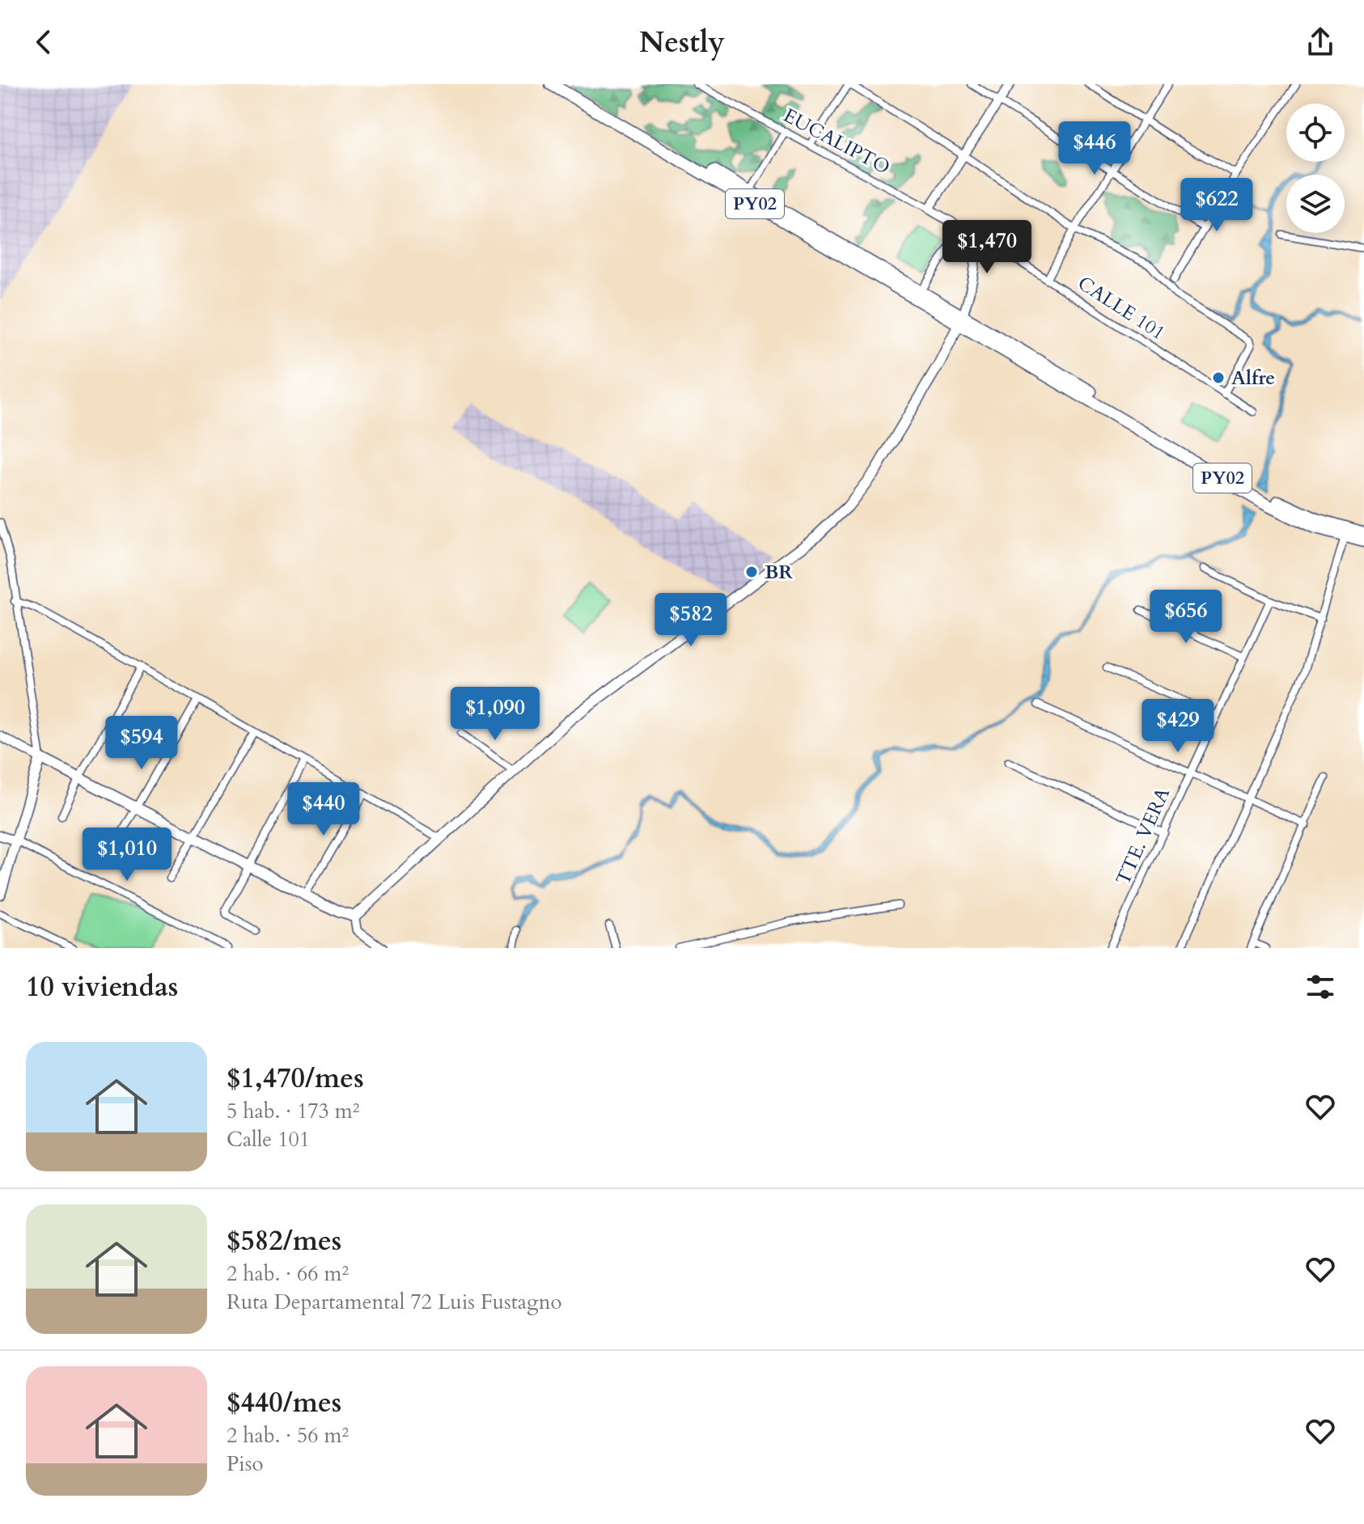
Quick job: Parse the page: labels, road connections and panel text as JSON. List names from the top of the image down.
{
  "streets": {
    "highway": ["PY02"],
    "street": ["EUCALIPTO", "CALLE 101", "TTE. VERA"]
  },
  "places": ["Alfre", "BR"],
  "page": {
    "header": "Nestly",
    "price": [
      "$446",
      "$622",
      "$1,470",
      "$656",
      "$582",
      "$1,090",
      "$429",
      "$594",
      "$440",
      "$1,010"
    ],
    "heading": "10 viviendas",
    "list": [
      {
        "name": "$1,470/mes",
        "note": "5 hab. · 173 m² · Calle 101"
      },
      {
        "name": "$582/mes",
        "note": "2 hab. · 66 m² · Ruta Departamental 72 Luis Fustagno"
      },
      {
        "name": "$440/mes",
        "note": "2 hab. · 56 m² · Piso"
      }
    ]
  }
}
